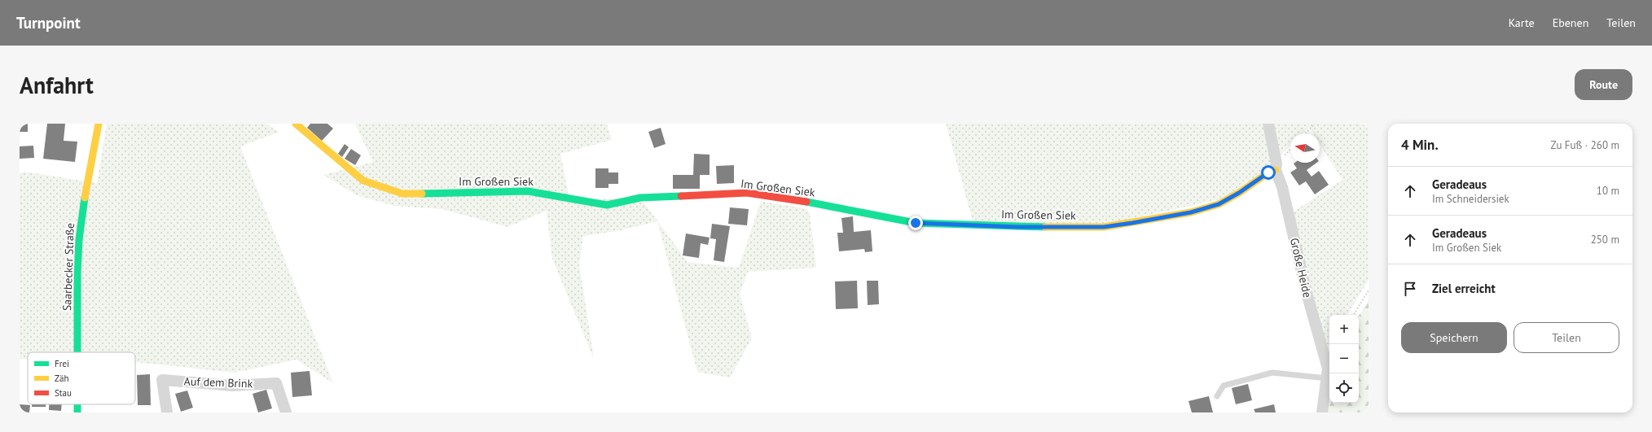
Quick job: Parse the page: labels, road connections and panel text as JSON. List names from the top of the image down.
{
  "streets": {
    "street": [
      "Im Großen Siek",
      "Saarbecker Straße",
      "Große Heide",
      "Auf dem Brink"
    ]
  },
  "crossings": [
    ["Im Großen Siek", "Große Heide"]
  ],
  "legend": ["Frei", "Zäh", "Stau"],
  "north": "left",
  "page": {
    "header": "Turnpoint",
    "nav": ["Karte", "Ebenen", "Teilen"],
    "buttons": [
      "Route",
      ["Speichern", "Teilen"]
    ],
    "title": "Anfahrt",
    "heading": ["4 Min.", "Zu Fuß · 260 m"],
    "list": [
      ["Geradeaus", "Im Schneidersiek", "10 m"],
      ["Geradeaus", "Im Großen Siek", "250 m"],
      "Ziel erreicht"
    ],
    "map_buttons": ["+", "−"]
  }
}
